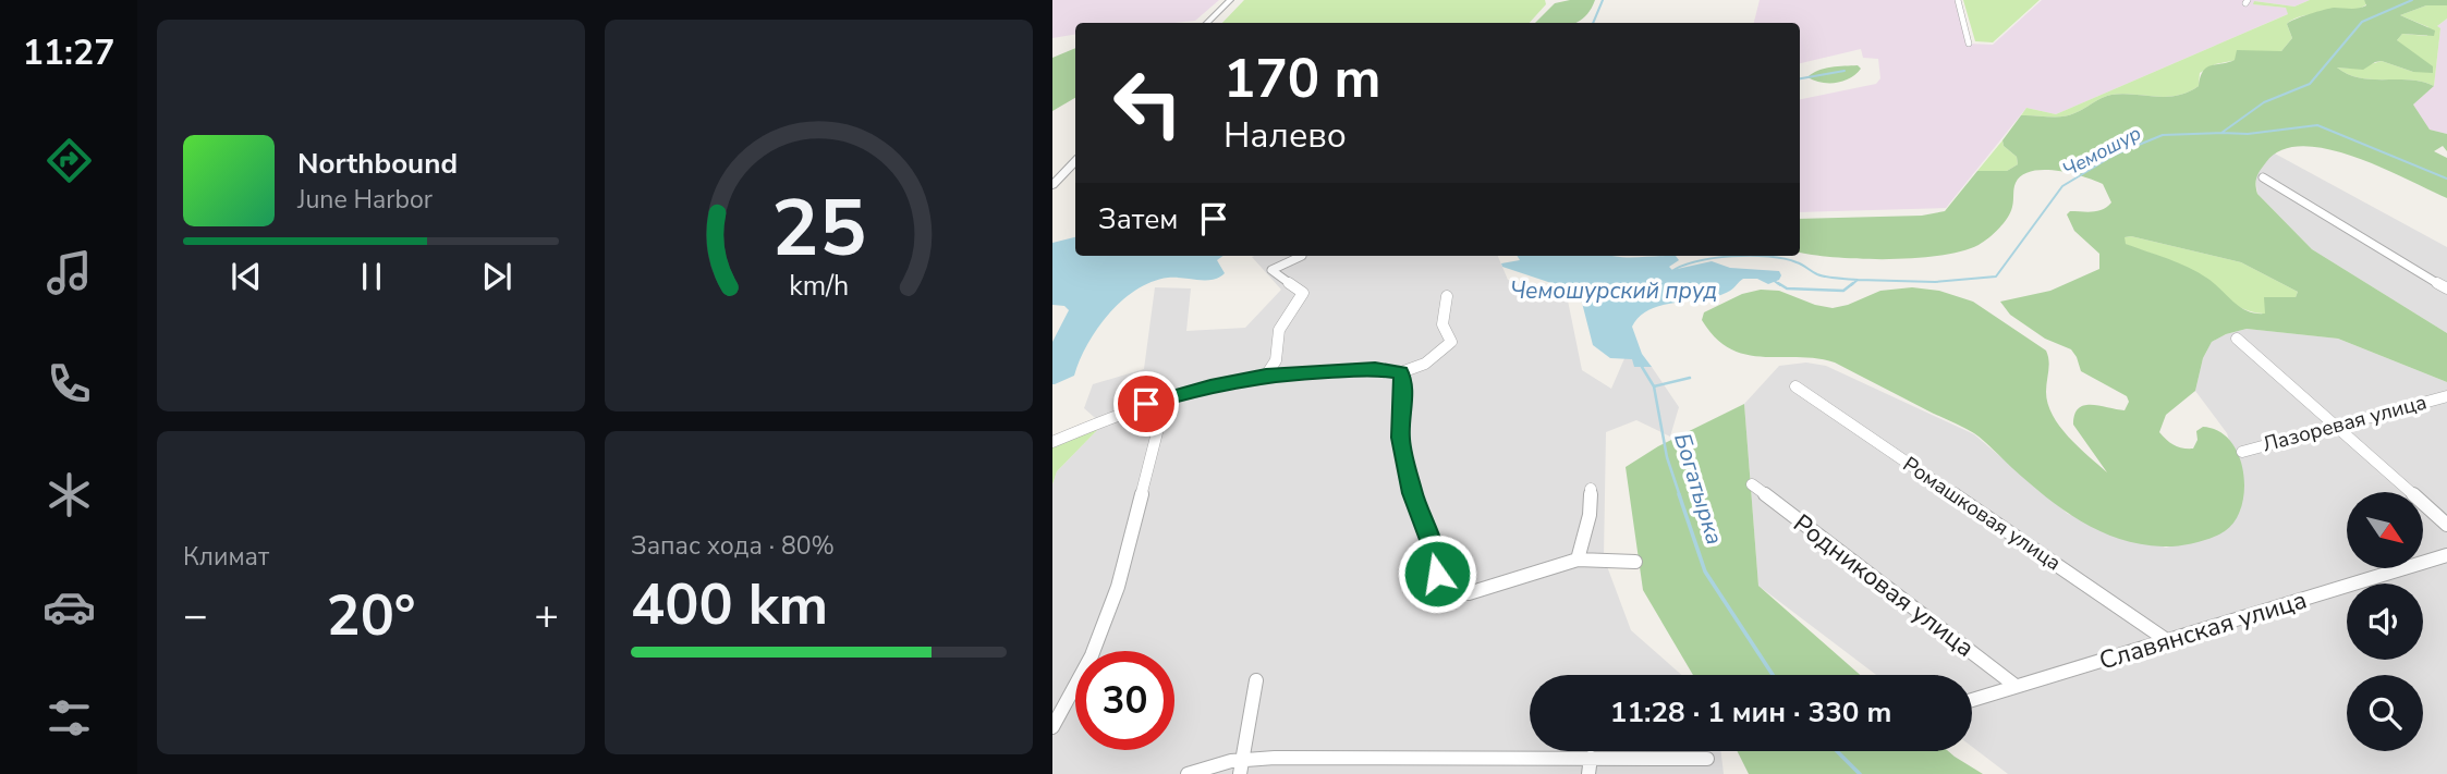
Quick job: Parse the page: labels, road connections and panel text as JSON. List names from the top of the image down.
{
  "streets": {
    "street": [
      "Лазоревая улица",
      "Ромашковая улица",
      "Родниковая улица",
      "Славянская улица"
    ]
  },
  "crossings": [
    ["Ромашковая улица", "Славянская улица"],
    ["Родниковая улица", "Славянская улица"]
  ],
  "water": ["Чемошур", "Чемошурский пруд", "Богатырка"],
  "north": "bottom right",
  "page": {
    "tabs": "11:27",
    "turn": ["170 m", "Налево"],
    "song": ["Northbound", "June Harbor"],
    "then": "Затем",
    "tile": [
      "Климат",
      ["Запас хода · 80%", "400 km"]
    ],
    "heat": ["−", "20°", "+"],
    "limit": "30",
    "trip": "11:28 · 1 мин · 330 m",
    "gauge": ["25", "km/h"]
  }
}
